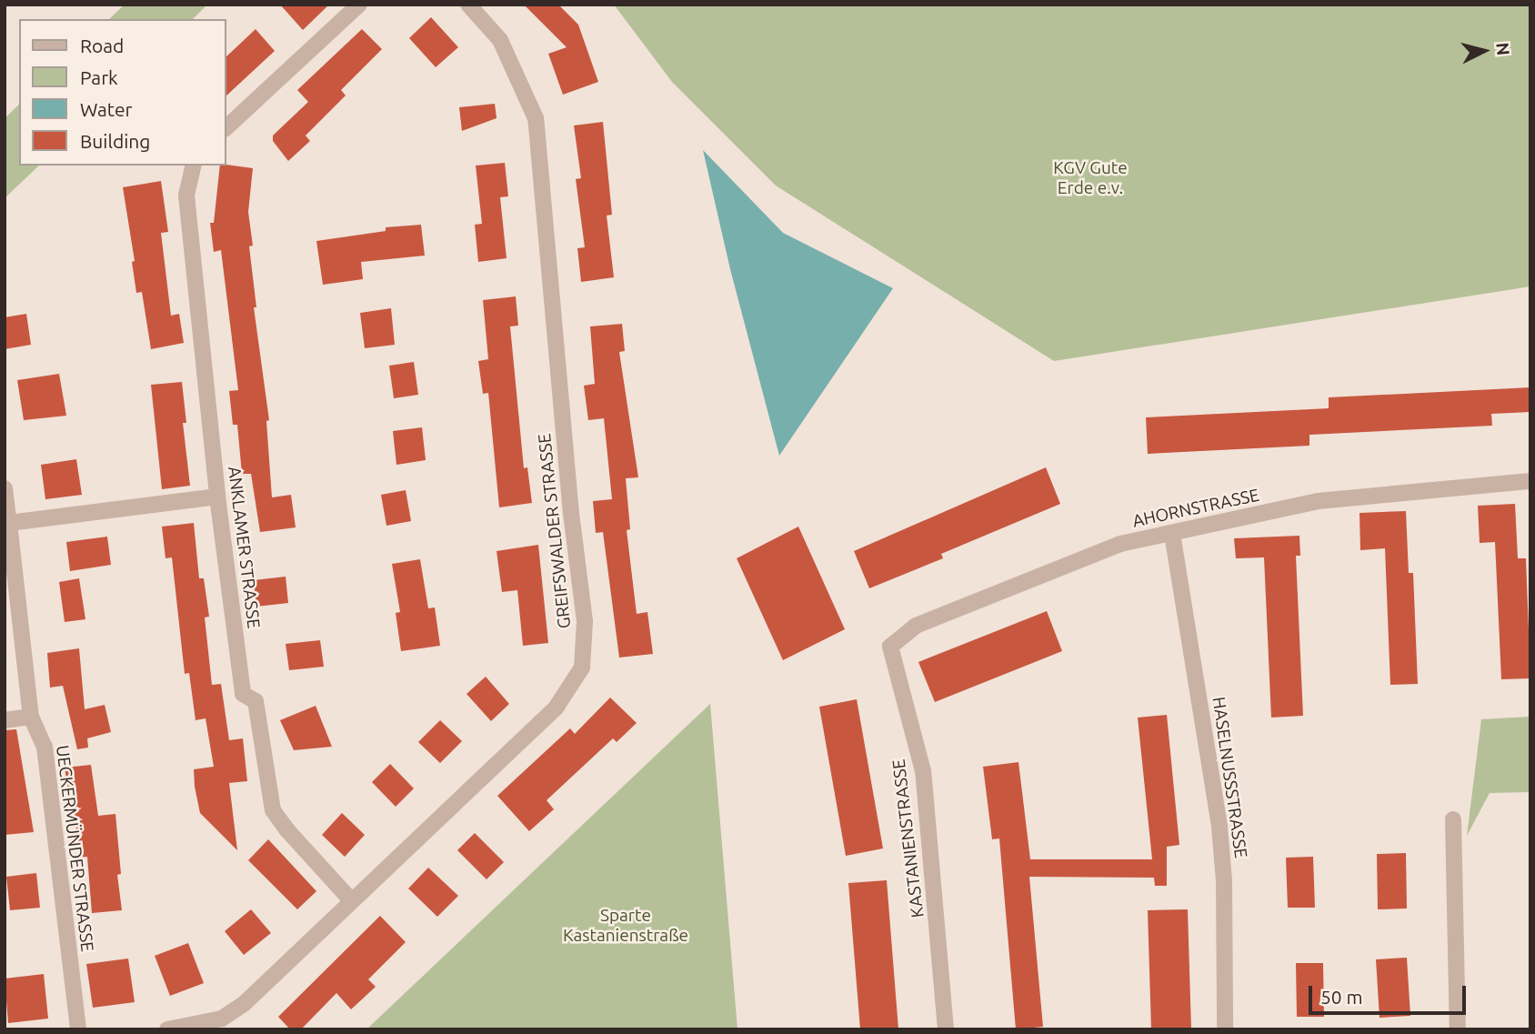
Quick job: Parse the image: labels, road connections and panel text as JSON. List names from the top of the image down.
{
  "streets": {
    "street": [
      "AHORNSTRASSE",
      "GREIFSWALDER STRASSE",
      "ANKLAMER STRASSE",
      "HASELNUSSSTRASSE",
      "KASTANIENSTRASSE",
      "UECKERMÜNDER STRASSE"
    ]
  },
  "crossings": [
    ["AHORNSTRASSE", "HASELNUSSSTRASSE"],
    ["AHORNSTRASSE", "KASTANIENSTRASSE"],
    ["GREIFSWALDER STRASSE", "ANKLAMER STRASSE"]
  ],
  "parks": ["KGV Gute Erde e.v.", "Sparte Kastanienstraße"],
  "legend": [
    "Road",
    "Park",
    "Water",
    "Building"
  ],
  "scale_bar": "50 m",
  "north": "right"
}
